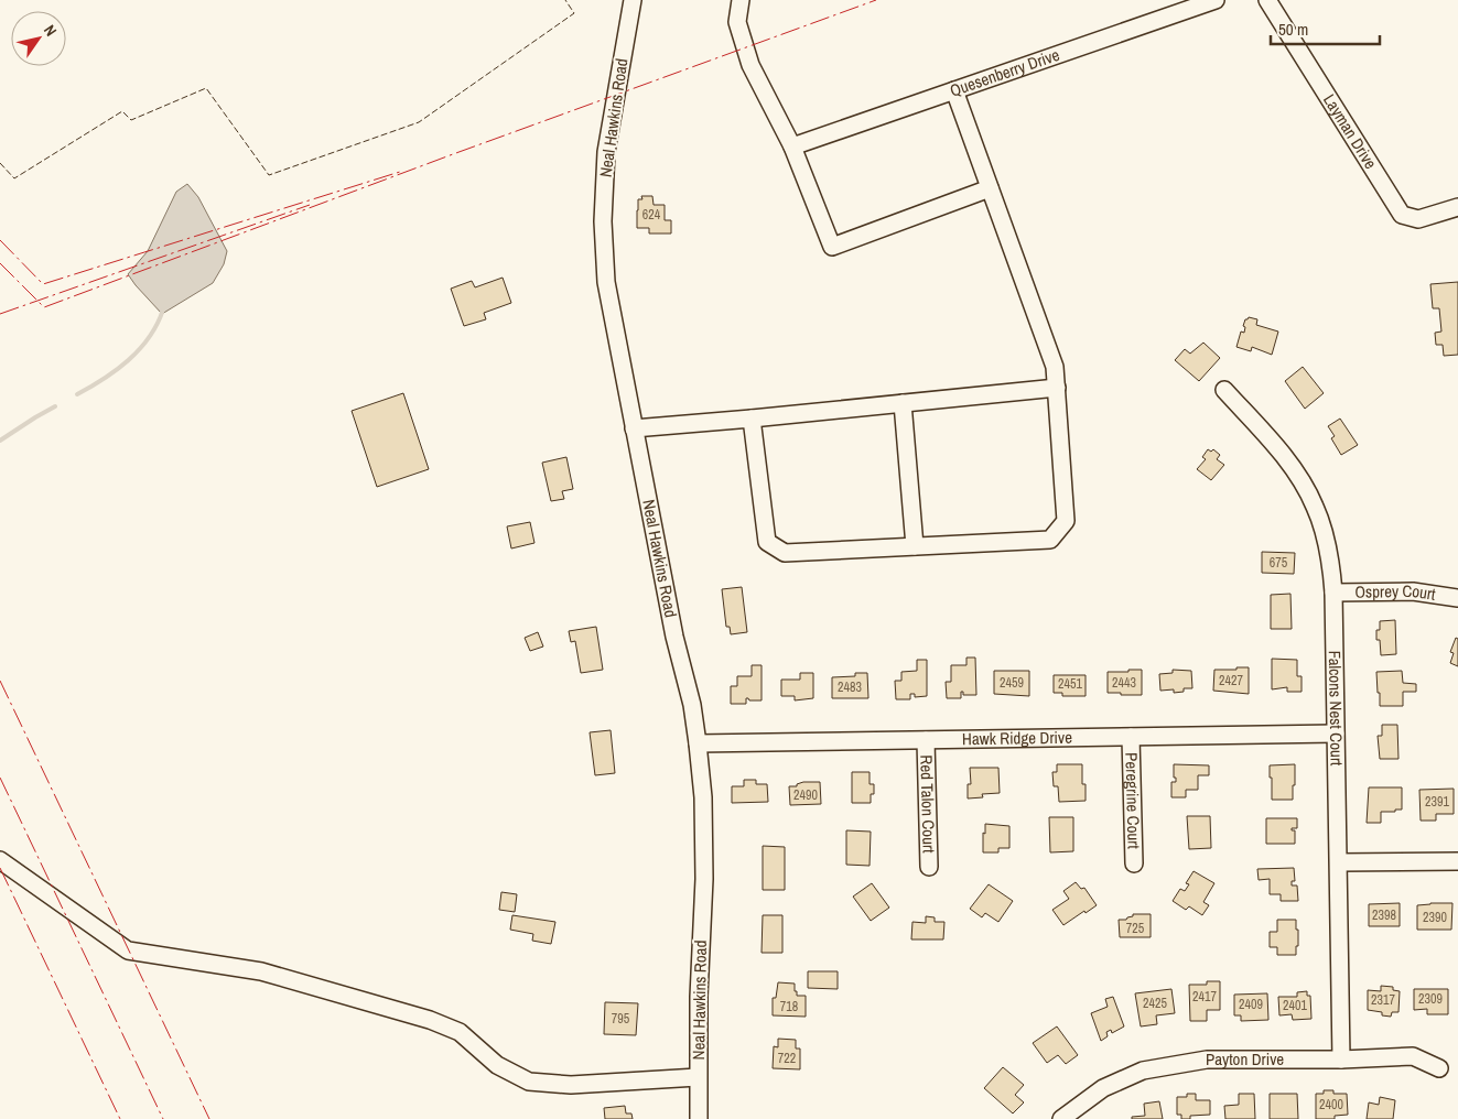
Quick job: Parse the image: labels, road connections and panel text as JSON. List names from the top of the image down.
{
  "streets": {
    "street": [
      "Quesenberry Drive",
      "Neal Hawkins Road",
      "Layman Drive",
      "Osprey Court",
      "Falcons Nest Court",
      "Hawk Ridge Drive",
      "Peregrine Court",
      "Red Talon Court",
      "Payton Drive"
    ]
  },
  "crossings": [
    ["Neal Hawkins Road", "Hawk Ridge Drive"],
    ["Osprey Court", "Falcons Nest Court"],
    ["Falcons Nest Court", "Hawk Ridge Drive"],
    ["Falcons Nest Court", "Payton Drive"],
    ["Hawk Ridge Drive", "Peregrine Court"],
    ["Hawk Ridge Drive", "Red Talon Court"]
  ],
  "house_numbers": [
    "624",
    "675",
    "2427",
    "2459",
    "2443",
    "2451",
    "2483",
    "2490",
    "2391",
    "2398",
    "2390",
    "725",
    "2417",
    "2309",
    "2317",
    "2425",
    "2409",
    "2401",
    "718",
    "795",
    "722",
    "2400"
  ],
  "scale_bar": "50 m",
  "north": "top right"
}
